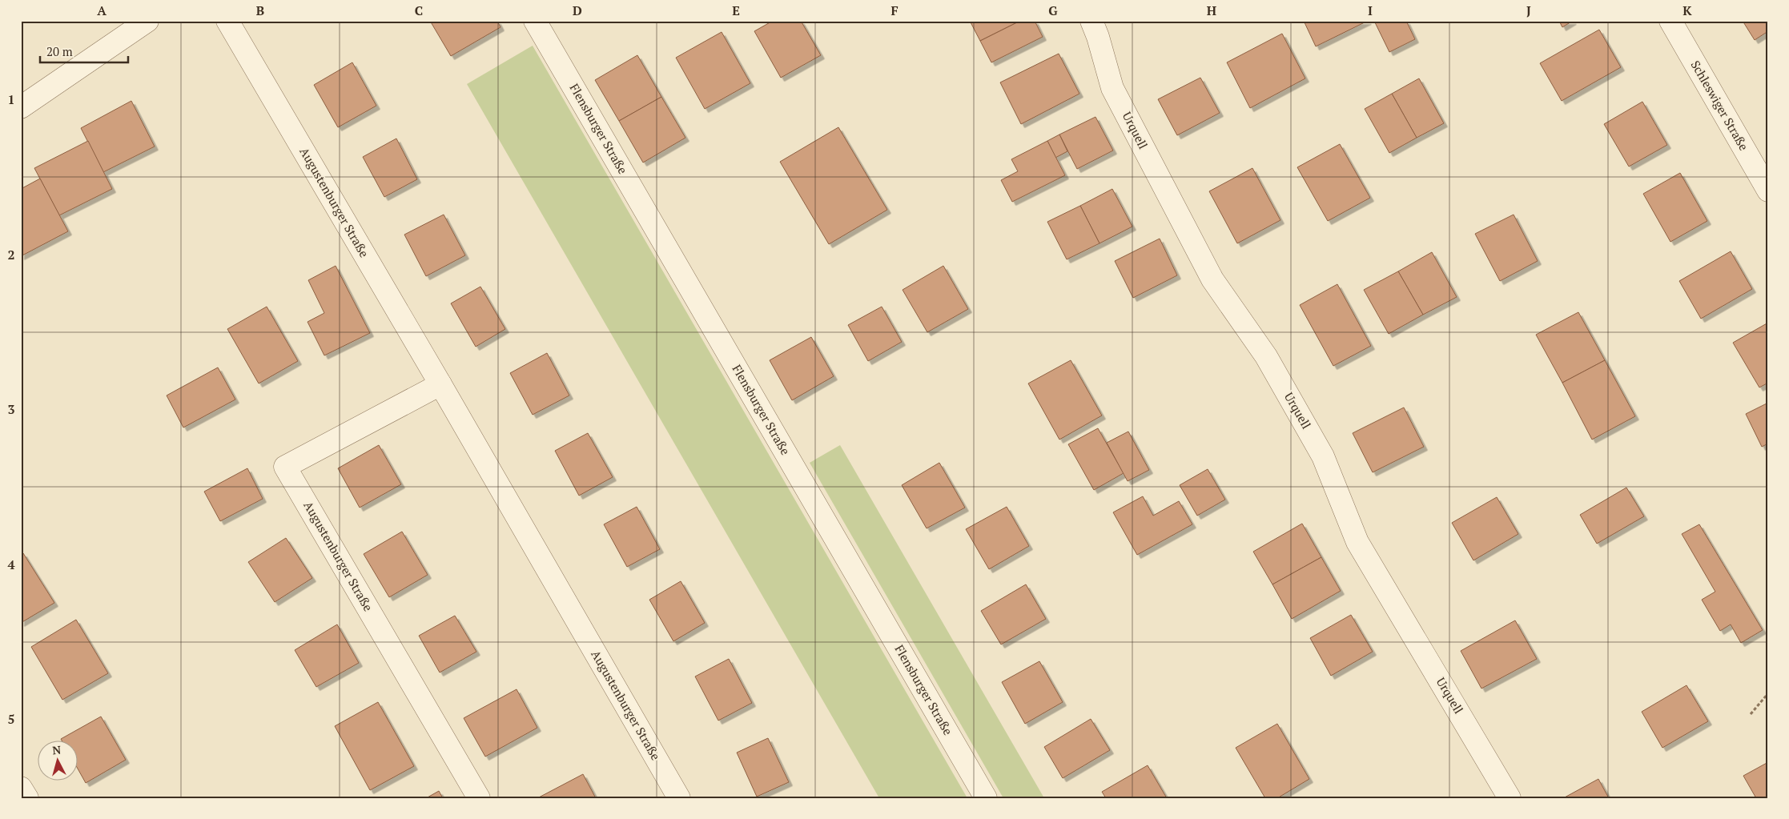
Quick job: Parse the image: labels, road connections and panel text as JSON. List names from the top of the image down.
{
  "streets": {
    "street": [
      "Schleswiger Straße",
      "Flensburger Straße",
      "Urquell",
      "Augustenburger Straße"
    ]
  },
  "scale_bar": "20 m",
  "north": "top",
  "grid": {
    "columns": [
      "A",
      "B",
      "C",
      "D",
      "E",
      "F",
      "G",
      "H",
      "I",
      "J",
      "K"
    ],
    "rows": [
      "1",
      "2",
      "3",
      "4",
      "5"
    ]
  }
}
